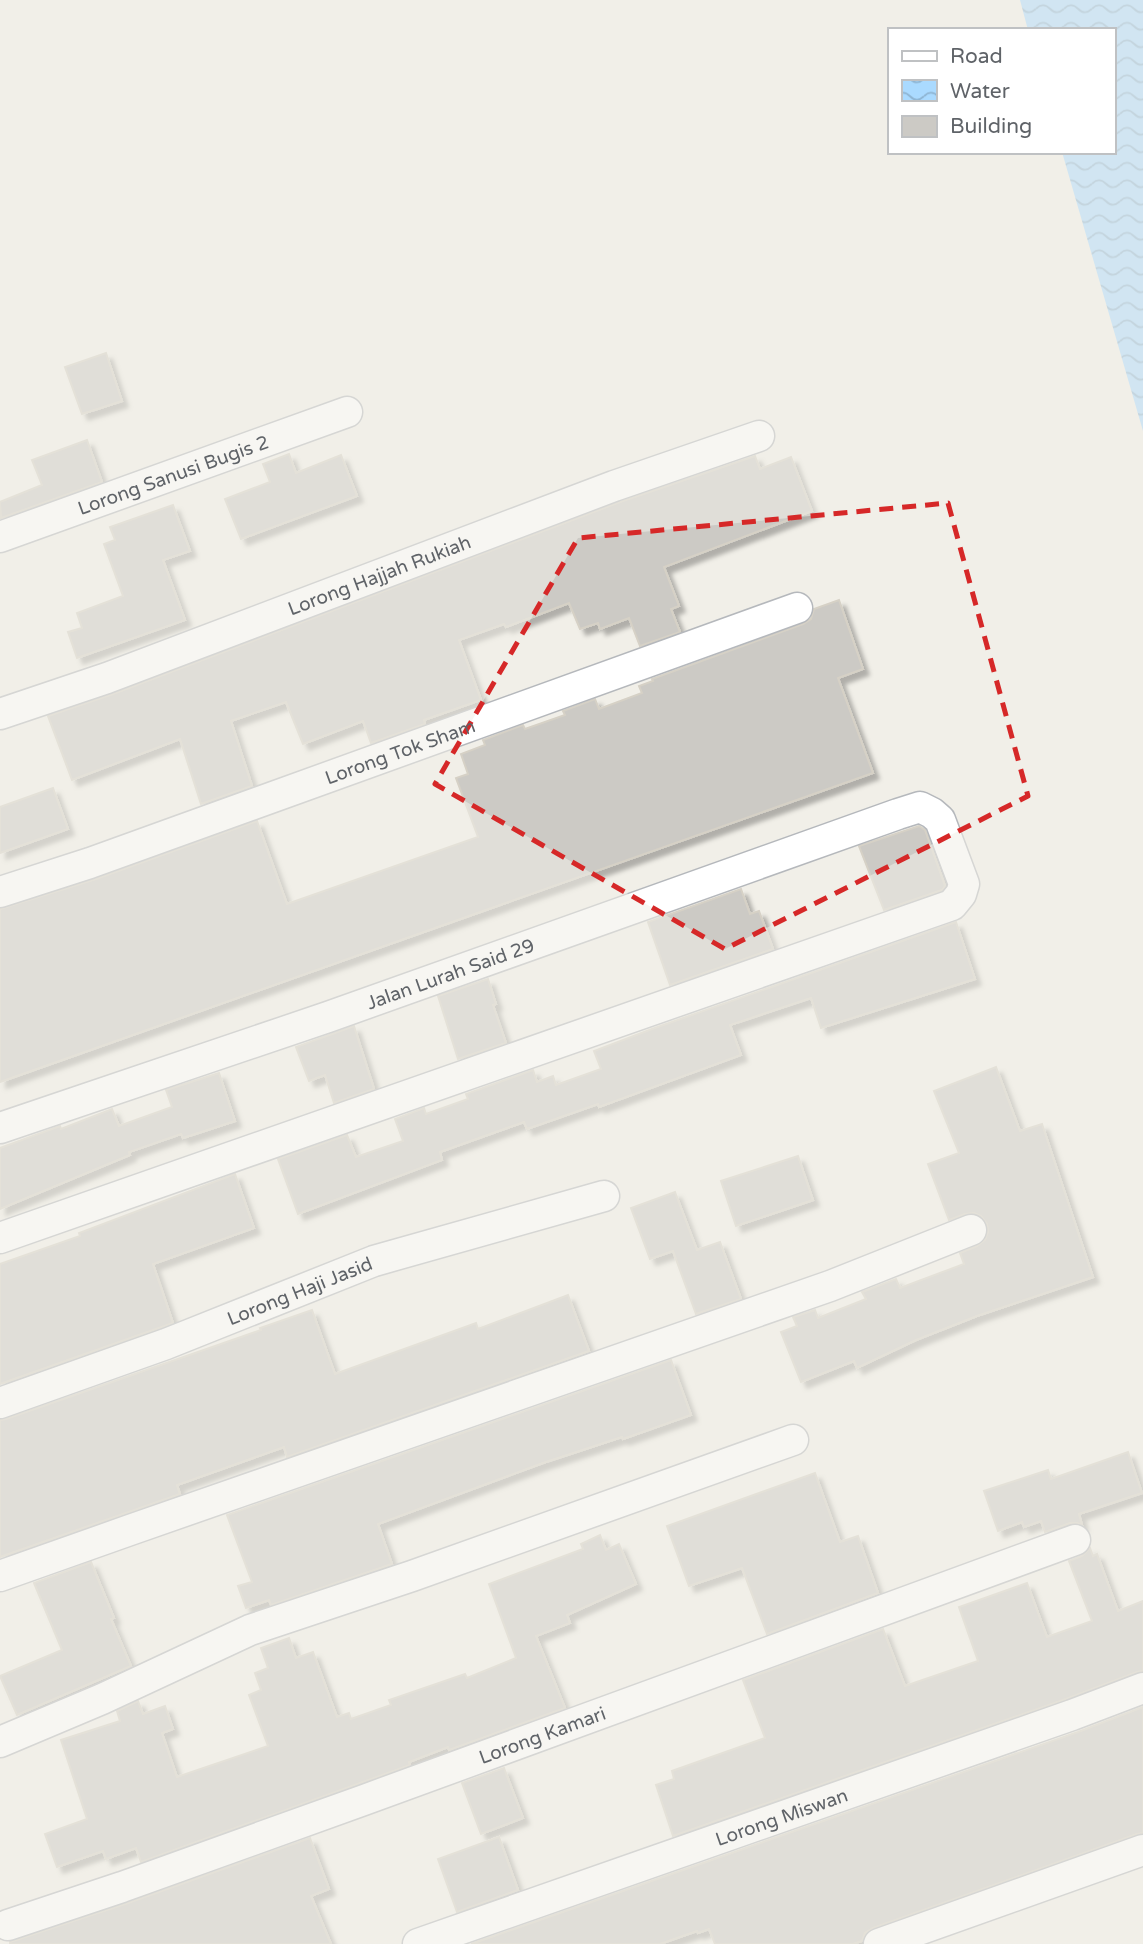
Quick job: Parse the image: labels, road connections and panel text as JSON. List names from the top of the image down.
{
  "streets": {
    "street": [
      "Lorong Sanusi Bugis 2",
      "Lorong Hajjah Rukiah",
      "Lorong Tok Sham",
      "Jalan Lurah Said 29",
      "Lorong Haji Jasid",
      "Lorong Kamari",
      "Lorong Miswan"
    ]
  },
  "legend": ["Road", "Water", "Building"]
}
